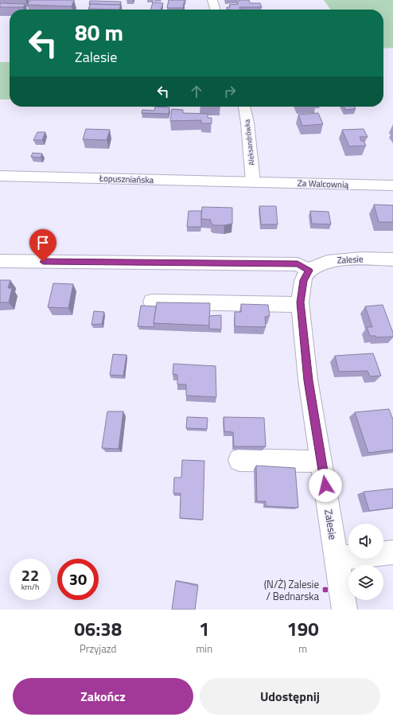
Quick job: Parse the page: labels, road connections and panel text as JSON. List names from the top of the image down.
{
  "streets": {
    "street": [
      "Aleksandrówka",
      "Łopuszniańska",
      "Za Walcownią",
      "Zalesie"
    ]
  },
  "crossings": [
    ["Aleksandrówka", "Łopuszniańska"],
    ["Aleksandrówka", "Za Walcownią"],
    ["Łopuszniańska", "Za Walcownią"]
  ],
  "places": {
    "transit": ["(N/Ż) Zalesie / Bednarska"]
  },
  "page": {
    "turn": ["80 m", "Zalesie"],
    "speed": "22 km/h",
    "limit": "30",
    "eta": [
      "06:38",
      "Przyjazd",
      "1",
      "min",
      "190",
      "m"
    ],
    "buttons": ["Zakończ", "Udostępnij"]
  }
}
